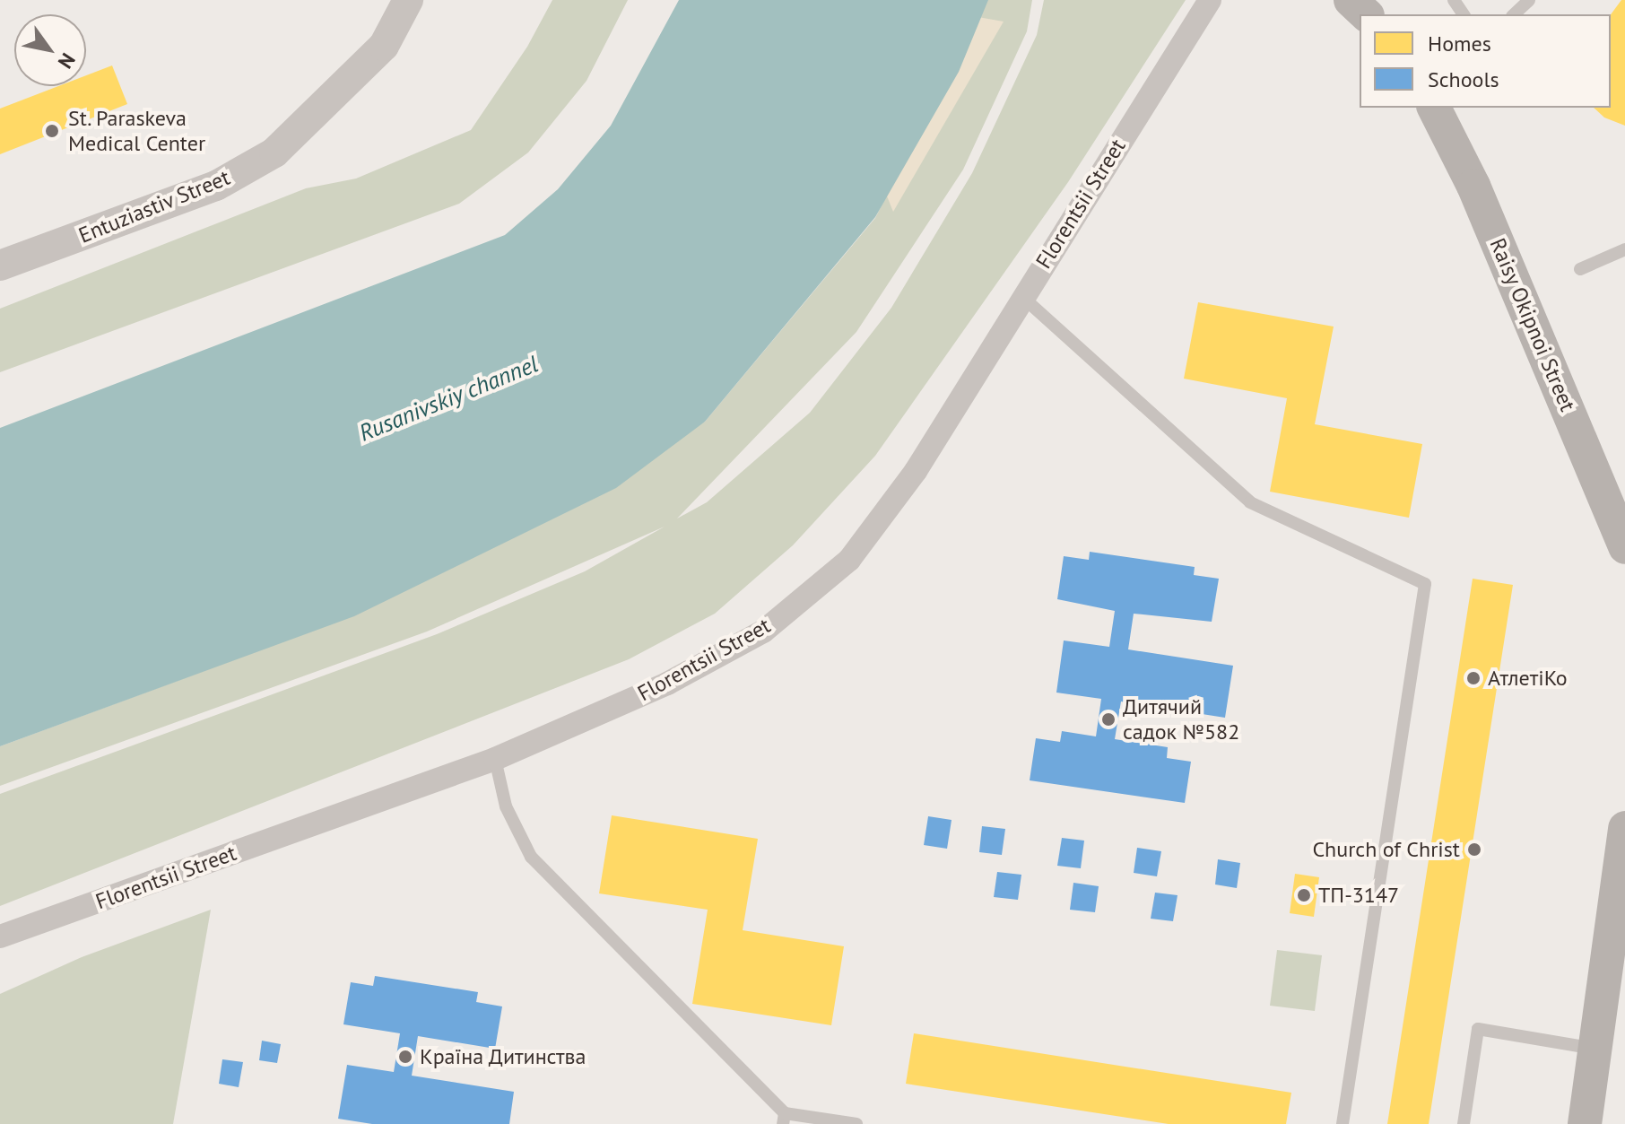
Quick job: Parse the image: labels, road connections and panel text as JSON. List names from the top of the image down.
{
  "streets": {
    "main road": ["Raisy Okipnoi Street"],
    "street": ["Florentsii Street", "Entuziastiv Street"]
  },
  "water": ["Rusanivskiy channel"],
  "places": [
    "St. Paraskeva Medical Center",
    "АтлетіКо",
    "Дитячий садок №582",
    "Church of Christ",
    "ТП-3147",
    "Країна Дитинства"
  ],
  "legend": ["Homes", "Schools"],
  "north": "bottom right"
}
